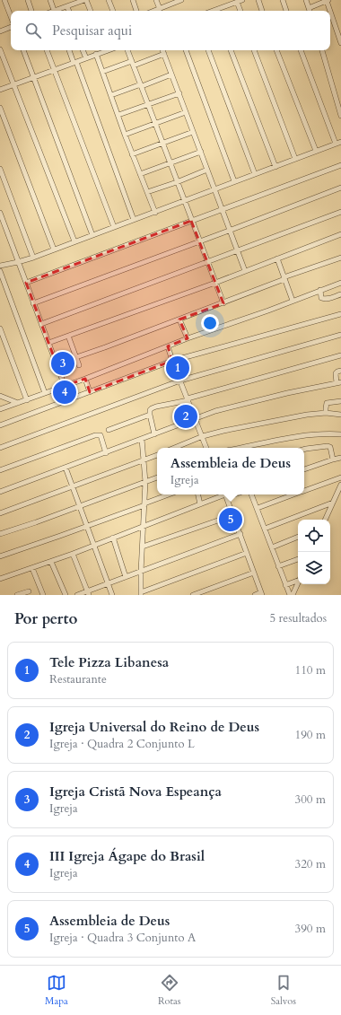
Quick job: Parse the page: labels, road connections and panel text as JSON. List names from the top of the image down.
{
  "page": {
    "search": "Pesquisar aqui",
    "pins": [
      "3",
      "1",
      "4",
      "2",
      "5"
    ],
    "popup": ["Assembleia de Deus", "Igreja"],
    "heading": ["Por perto", "5 resultados"],
    "list": [
      {
        "mark": "1",
        "name": "Tele Pizza Libanesa",
        "note": "Restaurante",
        "value": "110 m"
      },
      {
        "mark": "2",
        "name": "Igreja Universal do Reino de Deus",
        "note": "Igreja · Quadra 2 Conjunto L",
        "value": "190 m"
      },
      {
        "mark": "3",
        "name": "Igreja Cristã Nova Espeança",
        "note": "Igreja",
        "value": "300 m"
      },
      {
        "mark": "4",
        "name": "III Igreja Ágape do Brasil",
        "note": "Igreja",
        "value": "320 m"
      },
      {
        "mark": "5",
        "name": "Assembleia de Deus",
        "note": "Igreja · Quadra 3 Conjunto A",
        "value": "390 m"
      }
    ],
    "nav": ["Mapa", "Rotas", "Salvos"]
  }
}
